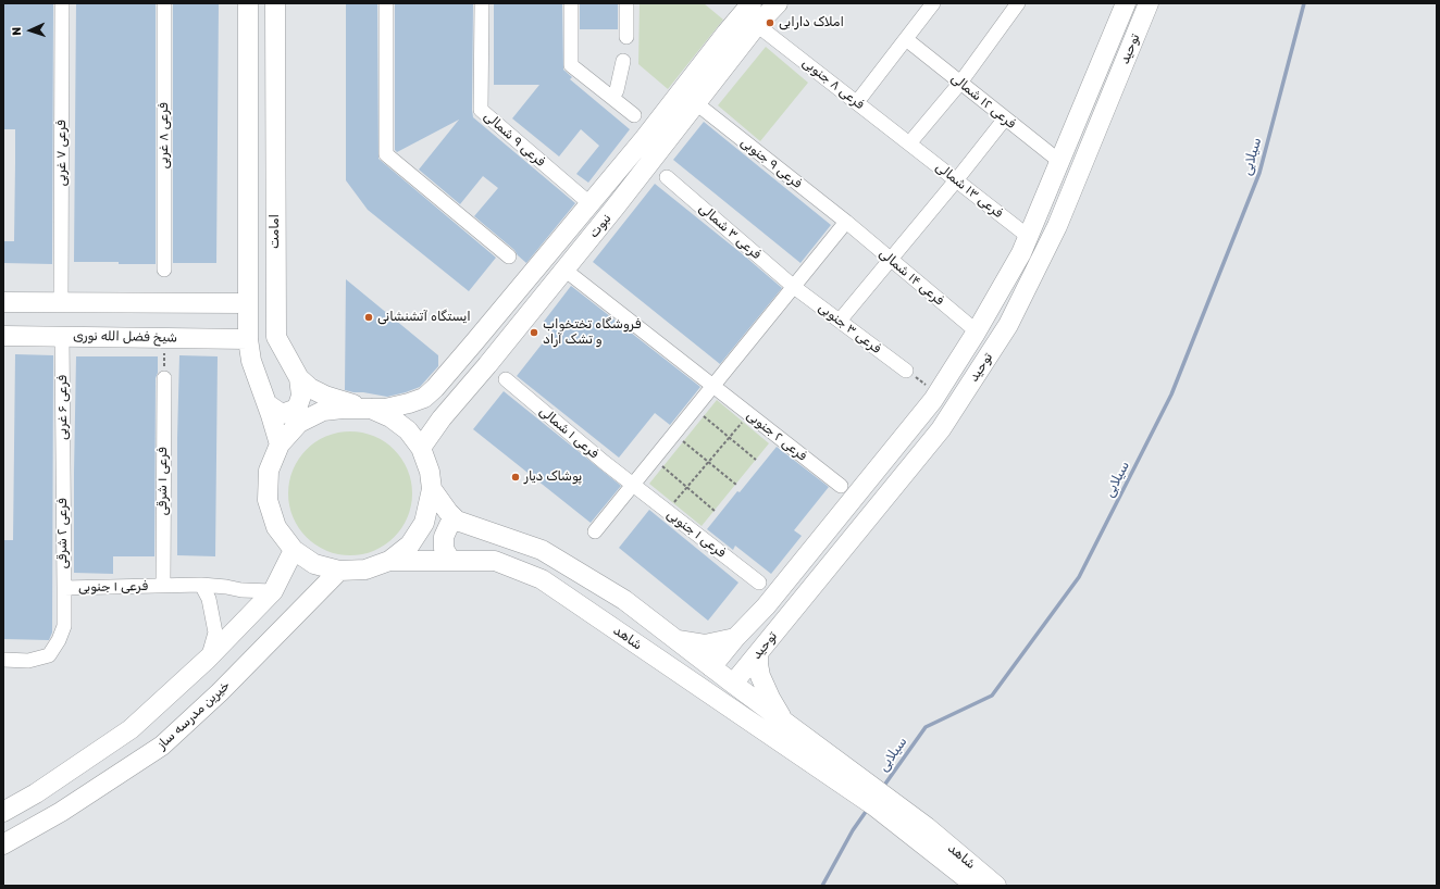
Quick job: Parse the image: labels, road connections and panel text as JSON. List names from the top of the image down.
{
  "streets": {
    "main road": [
      "توحید",
      "نبوت",
      "امامت",
      "شیخ فضل الله نوری",
      "شاهد",
      "خیرین مدرسه ساز"
    ],
    "street": [
      "فرعی ۸ جنوبی",
      "فرعی ۱۲ شمالی",
      "فرعی ۸ غربی",
      "فرعی ۹ شمالی",
      "فرعی ۷ غربی",
      "فرعی ۹ جنوبی",
      "فرعی ۱۳ شمالی",
      "فرعی ۳ شمالی",
      "فرعی ۱۴ شمالی",
      "فرعی ۳ جنوبی",
      "فرعی ۶ غربی",
      "فرعی ۱ شمالی",
      "فرعی ۲ جنوبی",
      "فرعی ۱ شرقی",
      "فرعی ۲ شرقی",
      "فرعی ۱ جنوبی"
    ]
  },
  "crossings": [
    ["توحید", "فرعی ۱۲ شمالی"],
    ["توحید", "فرعی ۱۳ شمالی"],
    ["توحید", "فرعی ۱۴ شمالی"],
    ["فرعی ۸ جنوبی", "فرعی ۱۳ شمالی"],
    ["فرعی ۸ جنوبی", "نبوت"],
    ["فرعی ۹ شمالی", "نبوت"],
    ["فرعی ۹ جنوبی", "نبوت"],
    ["فرعی ۹ جنوبی", "فرعی ۱۴ شمالی"],
    ["نبوت", "امامت"],
    ["نبوت", "فرعی ۲ جنوبی"],
    ["نبوت", "شاهد"],
    ["نبوت", "خیرین مدرسه ساز"],
    ["فرعی ۳ شمالی", "فرعی ۳ جنوبی"],
    ["شیخ فضل الله نوری", "فرعی ۶ غربی"],
    ["فرعی ۶ غربی", "فرعی ۲ شرقی"],
    ["فرعی ۱ شمالی", "فرعی ۱ جنوبی"],
    ["فرعی ۱ شرقی", "فرعی ۱ جنوبی"],
    ["فرعی ۲ شرقی", "فرعی ۱ جنوبی"]
  ],
  "water": ["سیلابی"],
  "places": [
    "املاک دارابی",
    "ایستگاه آتشنشانی",
    "فروشگاه تختخواب و تشک آراد",
    "پوشاک دیار"
  ],
  "north": "left"
}
